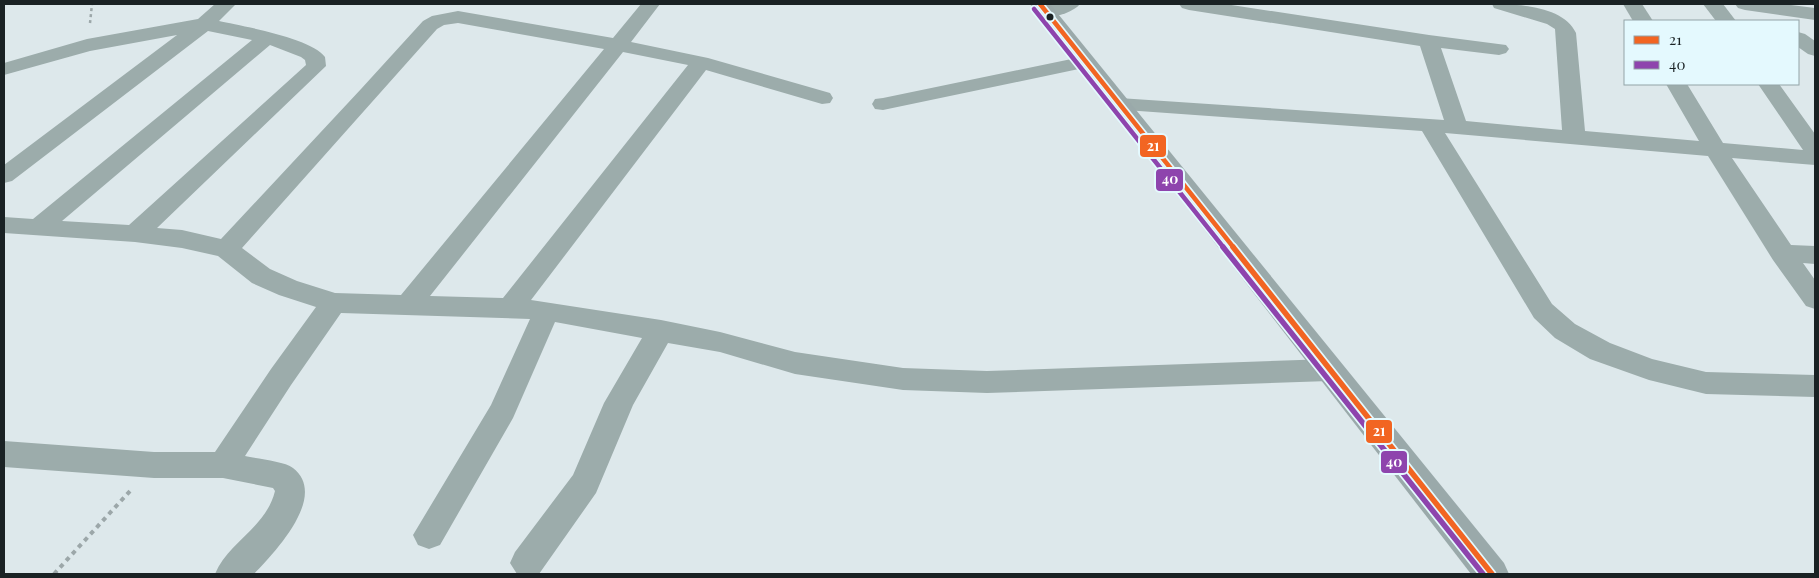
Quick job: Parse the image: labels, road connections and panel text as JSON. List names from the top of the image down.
{
  "lines": ["transit line 21", "transit line 40"],
  "legend": ["21", "40"]
}
